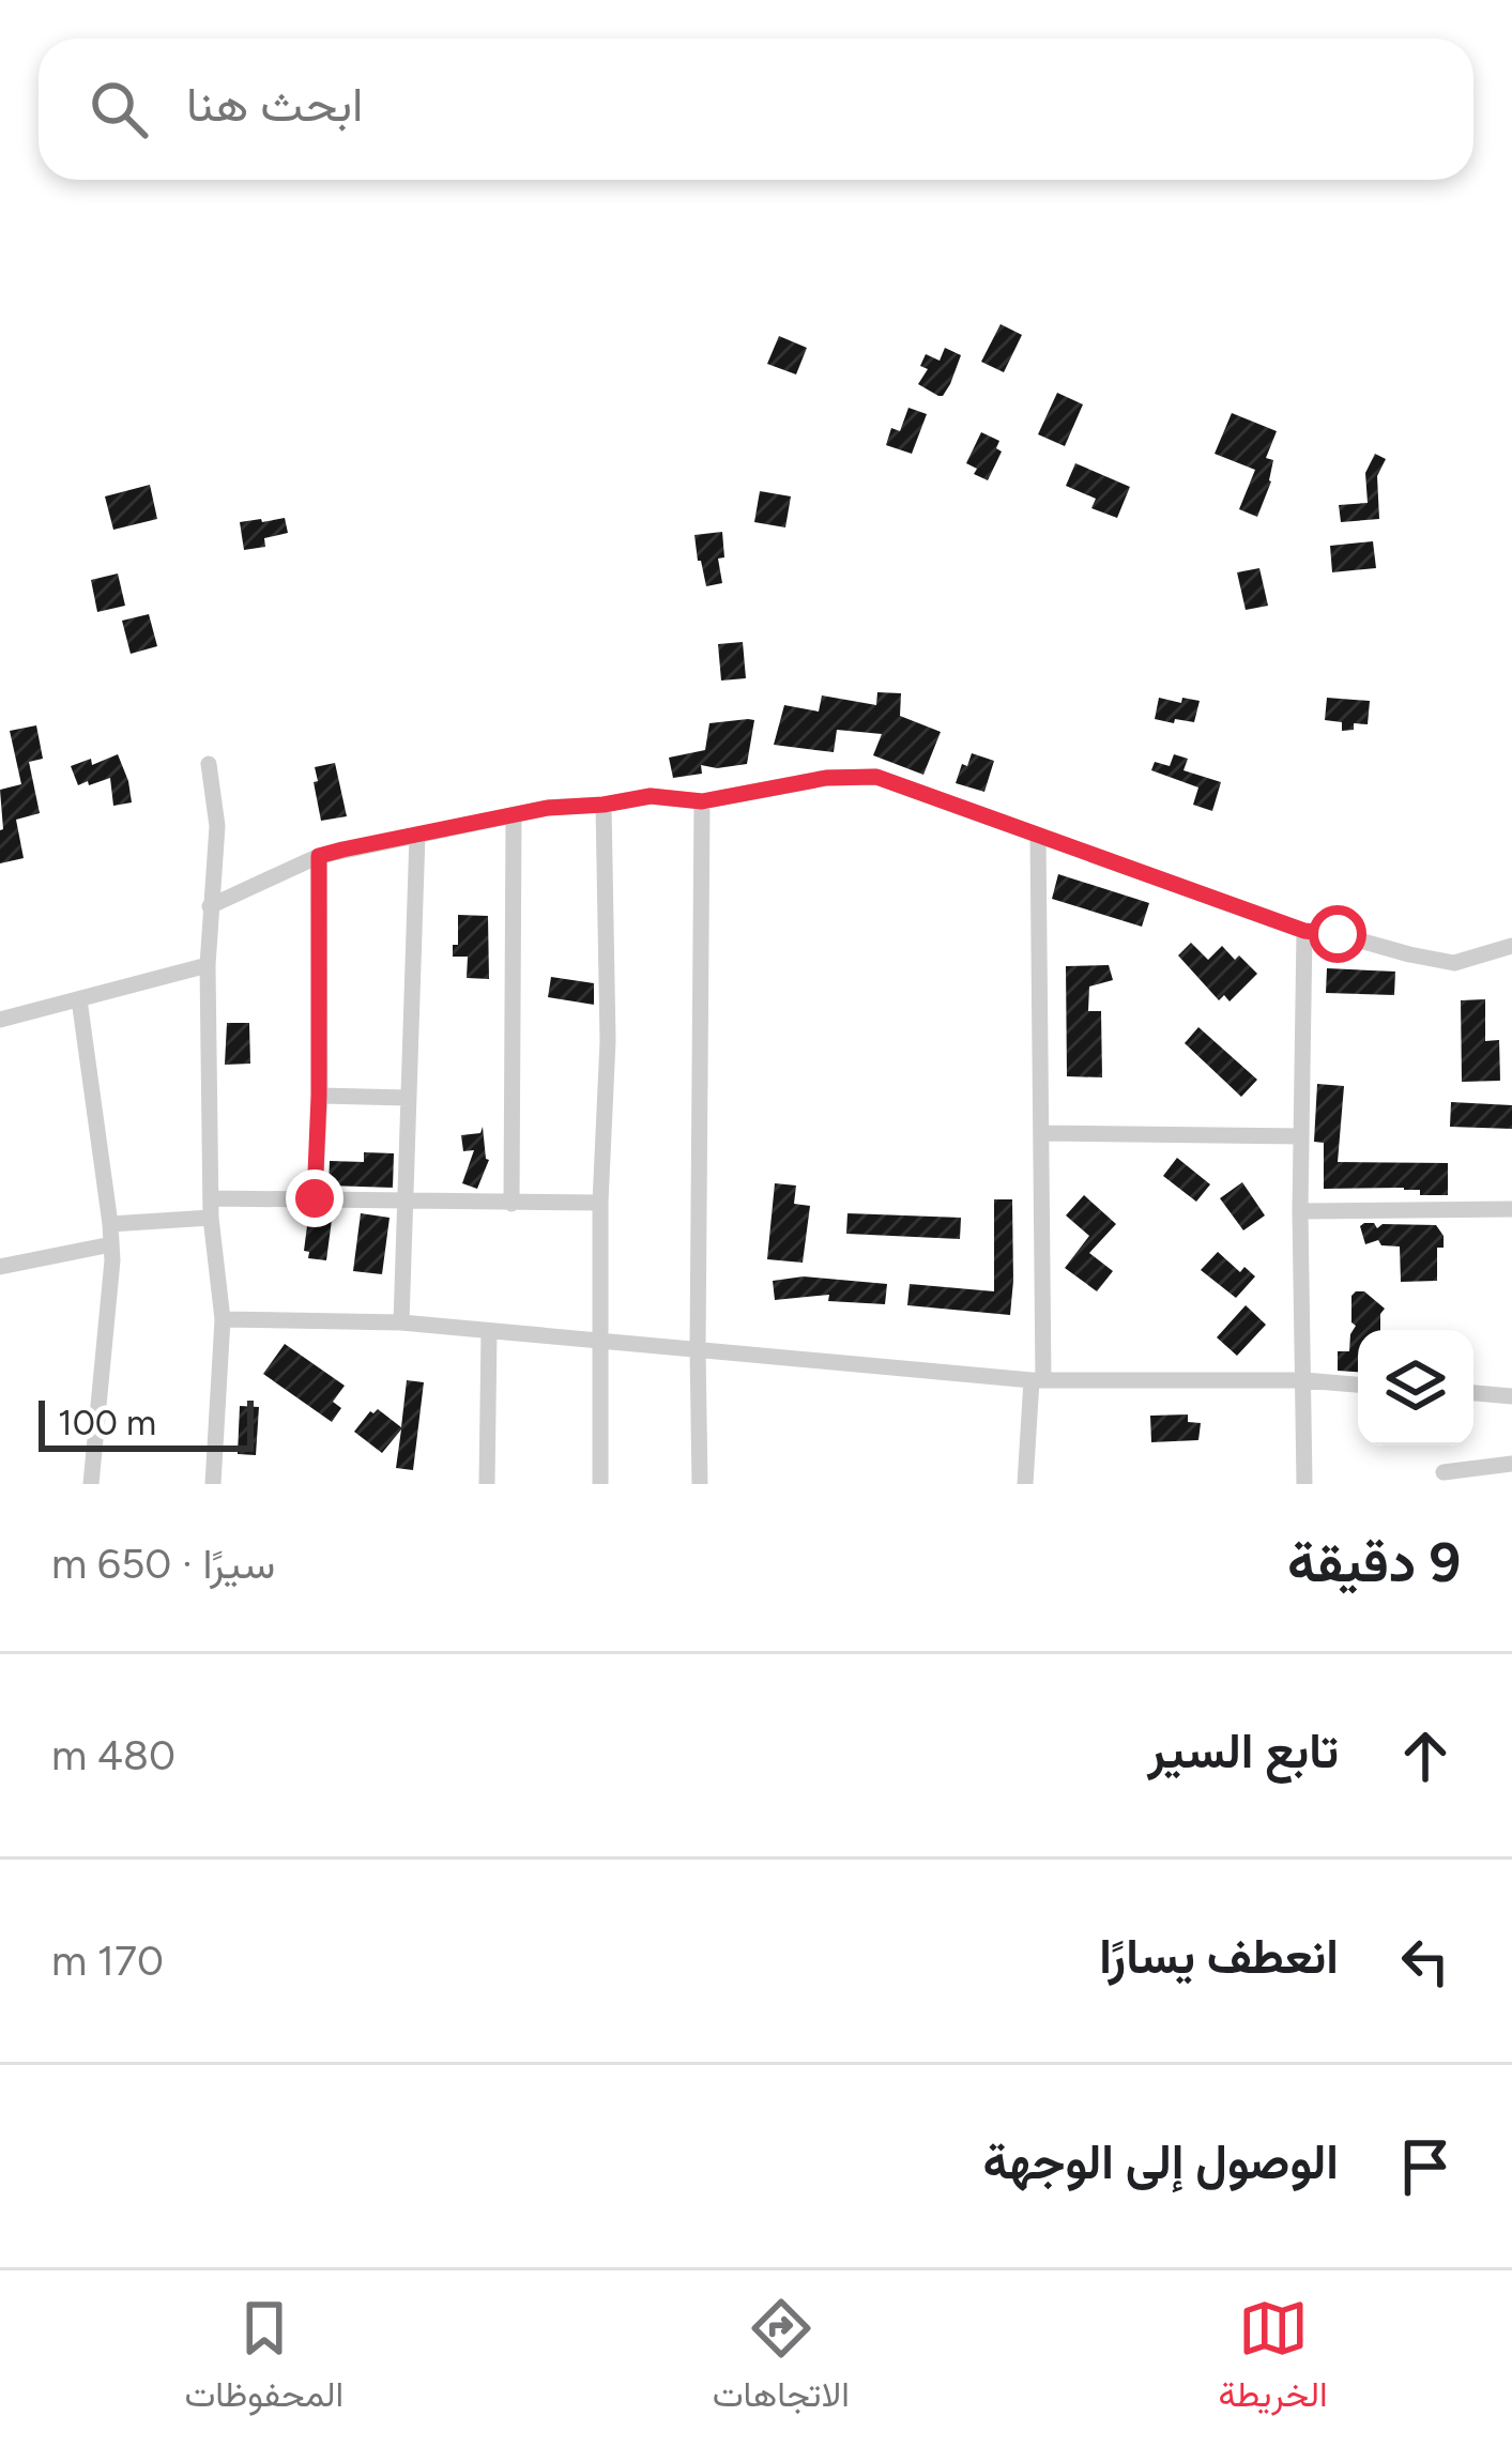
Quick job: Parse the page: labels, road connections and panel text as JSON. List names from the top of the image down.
{
  "scale_bar": "100 m",
  "page": {
    "search": "ابحث هنا",
    "scale": "100 m",
    "heading": ["9 دقيقة", "سيرًا · 650 m"],
    "list": [
      ["تابع السير", "480 m"],
      ["انعطف يسارًا", "170 m"],
      "الوصول إلى الوجهة"
    ],
    "nav": ["الخريطة", "الاتجاهات", "المحفوظات"]
  }
}
